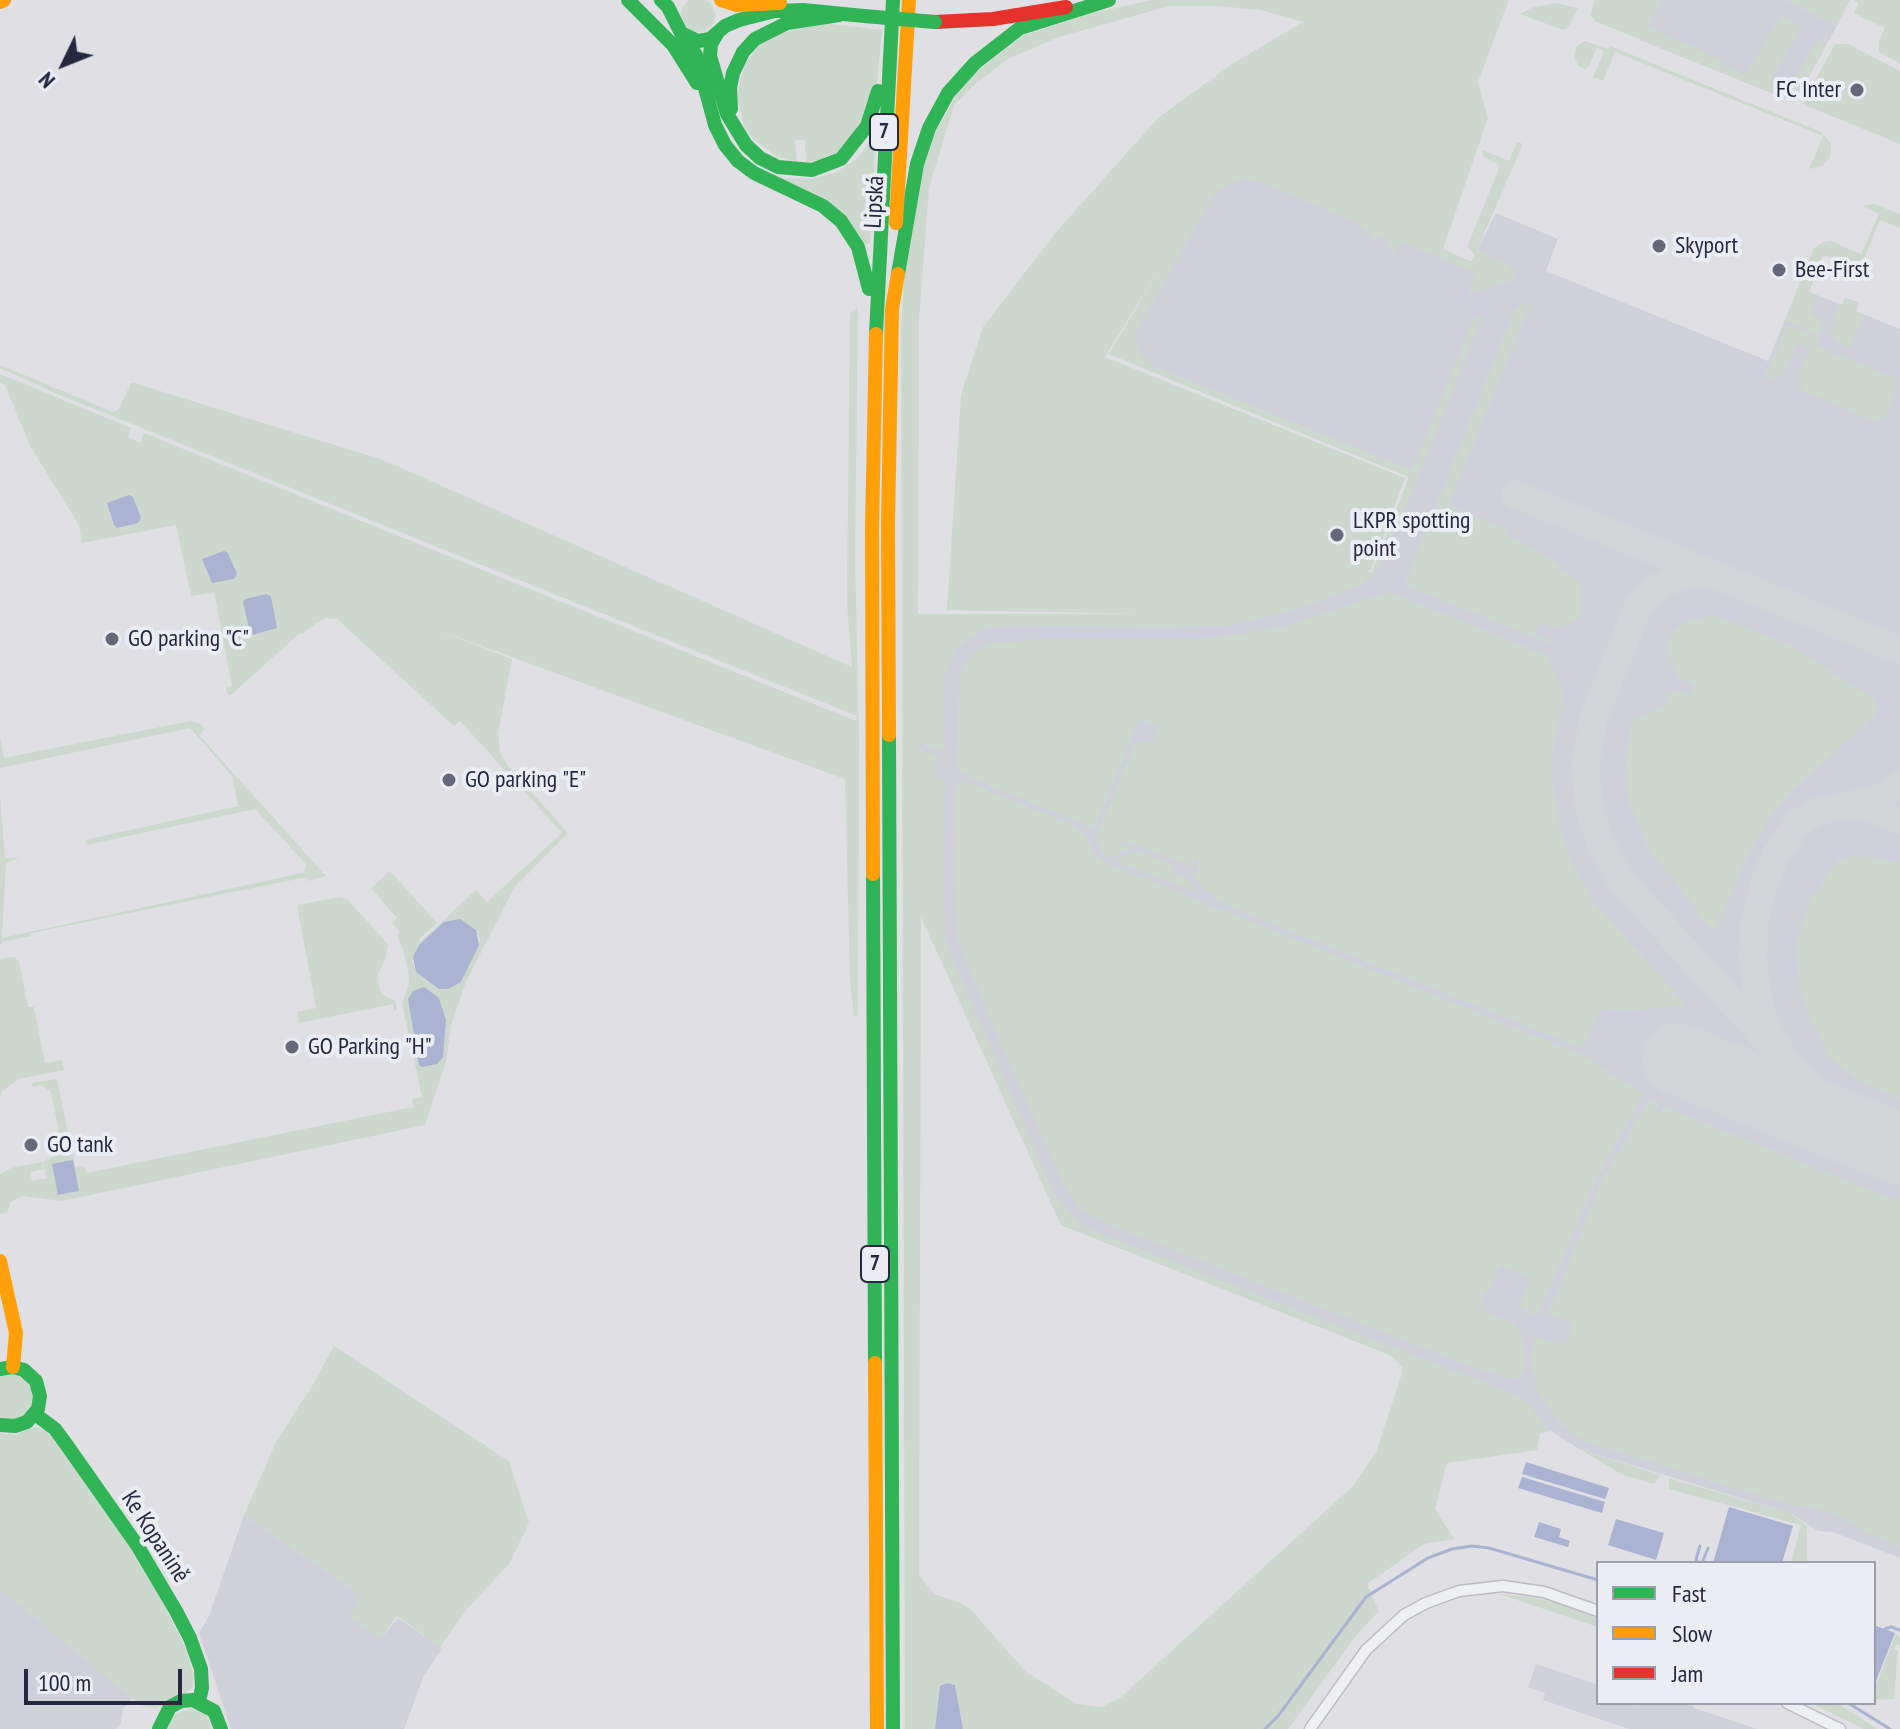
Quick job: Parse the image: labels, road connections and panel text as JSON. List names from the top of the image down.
{
  "streets": {
    "main road": ["7", "Lipská", "Ke Kopanině"]
  },
  "crossings": [
    ["7", "Lipská"]
  ],
  "places": [
    "FC Inter",
    "Skyport",
    "Bee-First",
    "LKPR spotting point",
    "GO parking \"C\"",
    "GO parking \"E\"",
    "GO Parking \"H\"",
    "GO tank"
  ],
  "legend": ["Fast", "Slow", "Jam"],
  "scale_bar": "100 m",
  "north": "bottom left"
}
